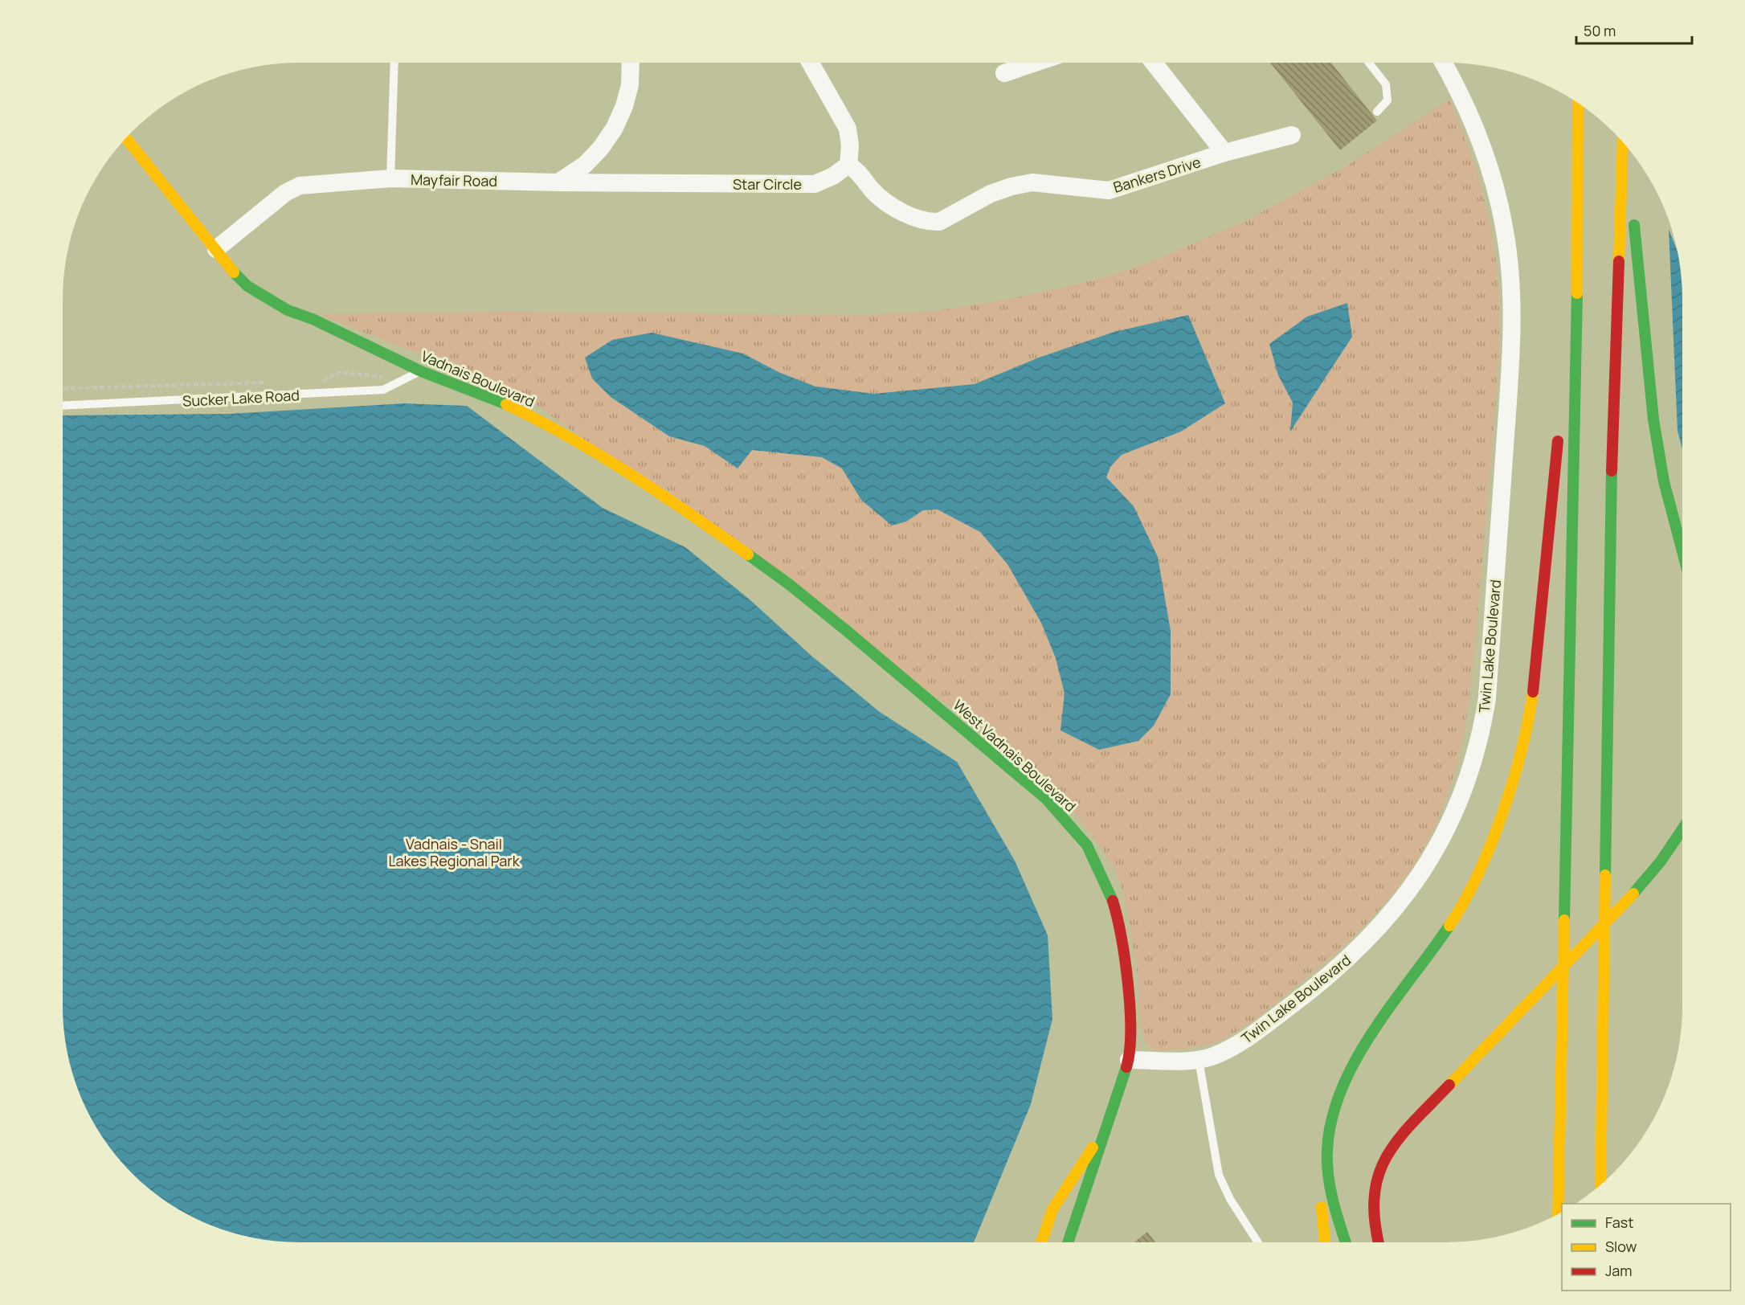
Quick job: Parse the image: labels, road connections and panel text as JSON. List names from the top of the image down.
{
  "streets": {
    "main road": ["Vadnais Boulevard", "West Vadnais Boulevard"],
    "street": [
      "Bankers Drive",
      "Mayfair Road",
      "Star Circle",
      "Twin Lake Boulevard"
    ],
    "lane": ["Sucker Lake Road"]
  },
  "crossings": [
    ["Bankers Drive", "Star Circle"],
    ["Mayfair Road", "Star Circle"],
    ["Mayfair Road", "Vadnais Boulevard"],
    ["Vadnais Boulevard", "Sucker Lake Road"],
    ["Vadnais Boulevard", "West Vadnais Boulevard"],
    ["Twin Lake Boulevard", "West Vadnais Boulevard"]
  ],
  "parks": ["Vadnais - Snail Lakes Regional Park"],
  "legend": ["Fast", "Slow", "Jam"],
  "scale_bar": "50 m"
}
